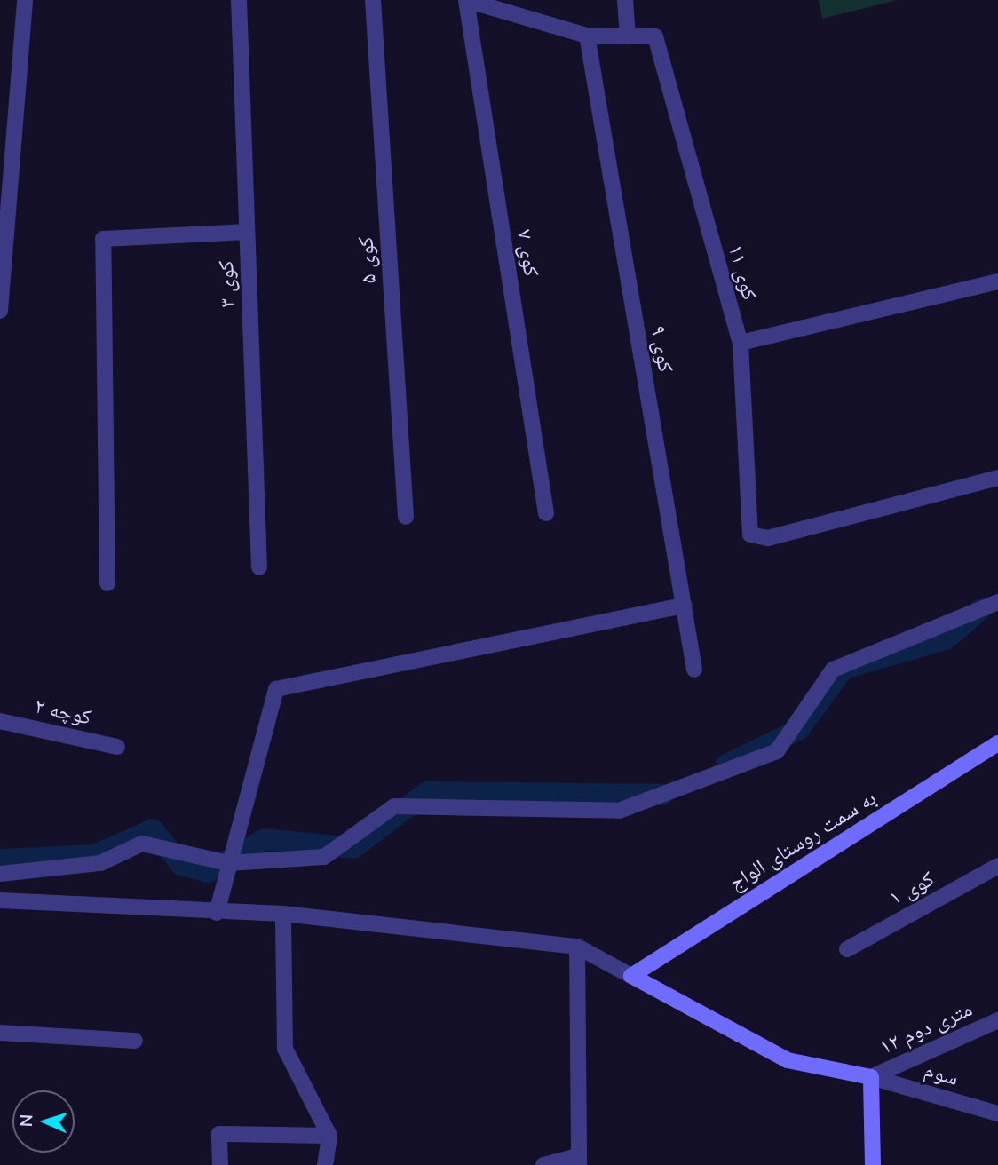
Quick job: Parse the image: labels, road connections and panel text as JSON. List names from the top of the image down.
{
  "streets": {
    "street": [
      "کوی ۷",
      "کوی ۵",
      "کوی ۱۱",
      "کوی ۳",
      "کوی ۹",
      "کوچه ۲",
      "به سمت روستای الواج",
      "کوی ۱",
      "۱۲ متری دوم",
      "سوم"
    ]
  },
  "crossings": [
    ["۱۲ متری دوم", "سوم"]
  ],
  "north": "left"
}
